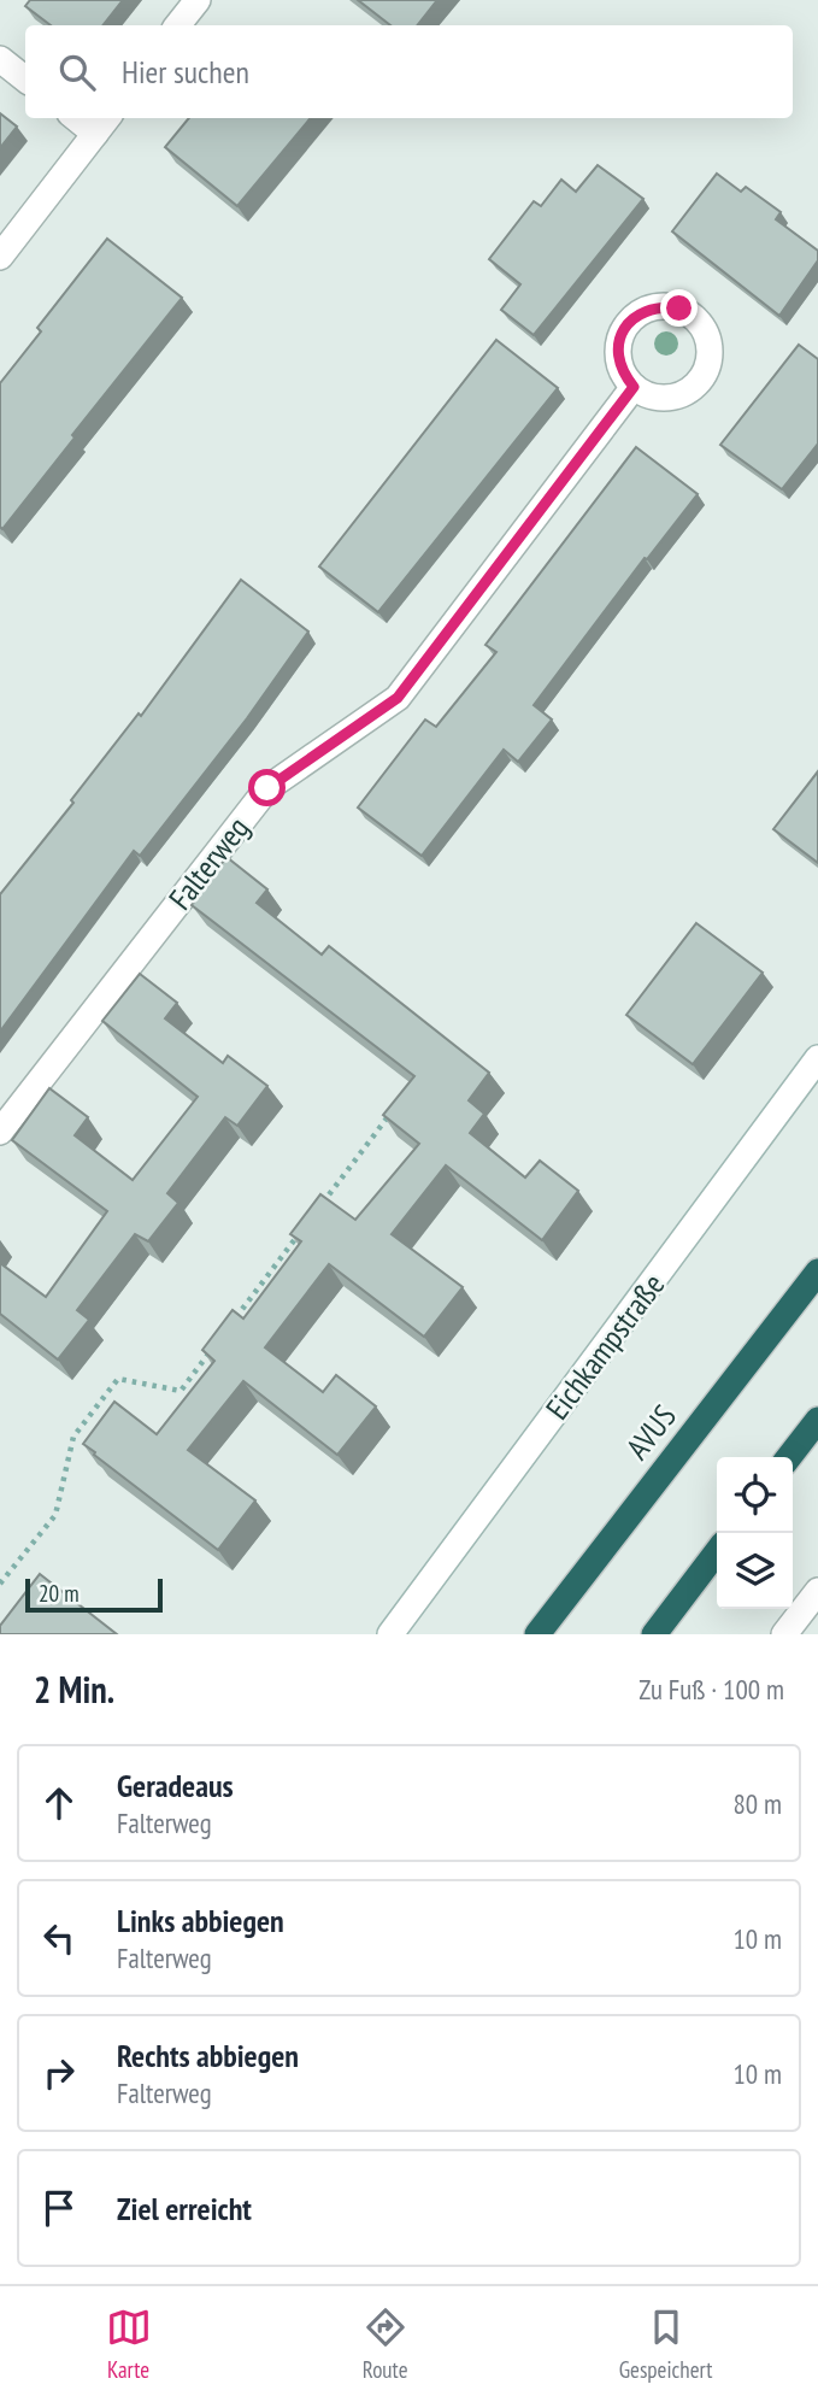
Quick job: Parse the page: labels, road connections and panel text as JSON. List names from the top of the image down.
{
  "streets": {
    "highway": ["AVUS"],
    "street": ["Falterweg", "Eichkampstraße"]
  },
  "scale_bar": "20 m",
  "page": {
    "search": "Hier suchen",
    "scale": "20 m",
    "heading": ["2 Min.", "Zu Fuß · 100 m"],
    "list": [
      ["Geradeaus", "Falterweg", "80 m"],
      ["Links abbiegen", "Falterweg", "10 m"],
      ["Rechts abbiegen", "Falterweg", "10 m"],
      "Ziel erreicht"
    ],
    "nav": ["Karte", "Route", "Gespeichert"]
  }
}
